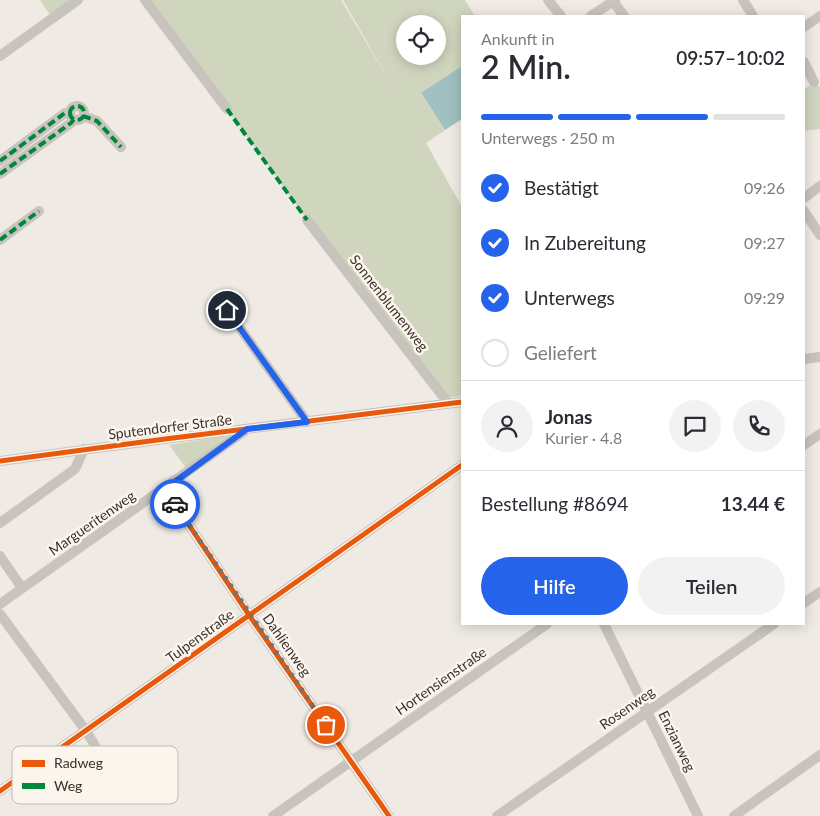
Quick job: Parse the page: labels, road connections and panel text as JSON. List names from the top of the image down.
{
  "streets": {
    "street": [
      "Sonnenblumenweg",
      "Sputendorfer Straße",
      "Margueritenweg",
      "Tulpenstraße",
      "Dahlienweg",
      "Hortensienstraße",
      "Rosenweg",
      "Enzianweg"
    ]
  },
  "crossings": [
    ["Sonnenblumenweg", "Sputendorfer Straße"],
    ["Sputendorfer Straße", "Margueritenweg"],
    ["Margueritenweg", "Dahlienweg"],
    ["Tulpenstraße", "Dahlienweg"],
    ["Dahlienweg", "Hortensienstraße"],
    ["Rosenweg", "Enzianweg"]
  ],
  "legend": ["Radweg", "Weg"],
  "page": {
    "heading": ["2 Min.", "Ankunft in", "09:57–10:02"],
    "panel": [
      "Jonas",
      "Kurier · 4.8",
      "Bestellung #8694",
      "13.44 €"
    ],
    "bar": "Unterwegs · 250 m",
    "list": [
      ["Bestätigt", "09:26"],
      ["In Zubereitung", "09:27"],
      ["Unterwegs", "09:29"],
      "Geliefert"
    ],
    "buttons": ["Hilfe", "Teilen"]
  }
}
